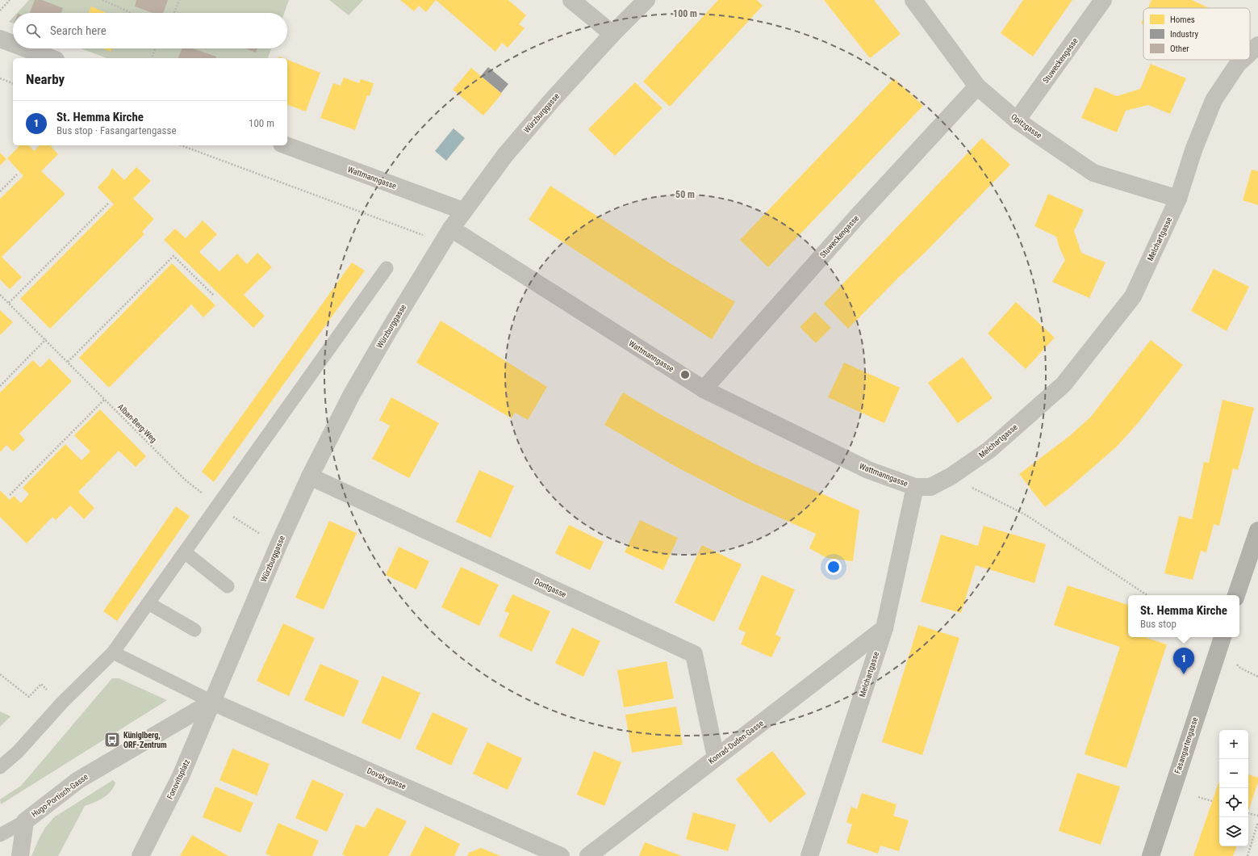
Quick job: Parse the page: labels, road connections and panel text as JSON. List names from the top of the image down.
{
  "streets": {
    "main road": ["Fasangartengasse"],
    "street": [
      "Stuweckengasse",
      "Würzburggasse",
      "Opitzgasse",
      "Wattmanngasse",
      "Melchartgasse",
      "Dontgasse",
      "Konrad-Duden-Gasse",
      "Dovskygasse",
      "Fonovitsplatz",
      "Hugo-Portisch-Gasse"
    ],
    "path": ["Alban-Berg-Weg"]
  },
  "crossings": [
    ["Stuweckengasse", "Opitzgasse"],
    ["Stuweckengasse", "Wattmanngasse"],
    ["Würzburggasse", "Wattmanngasse"],
    ["Würzburggasse", "Alban-Berg-Weg"],
    ["Würzburggasse", "Dontgasse"],
    ["Würzburggasse", "Dovskygasse"],
    ["Würzburggasse", "Fonovitsplatz"],
    ["Würzburggasse", "Hugo-Portisch-Gasse"],
    ["Opitzgasse", "Melchartgasse"],
    ["Wattmanngasse", "Melchartgasse"],
    ["Melchartgasse", "Konrad-Duden-Gasse"],
    ["Dontgasse", "Konrad-Duden-Gasse"],
    ["Dovskygasse", "Fonovitsplatz"],
    ["Dovskygasse", "Hugo-Portisch-Gasse"],
    ["Fonovitsplatz", "Hugo-Portisch-Gasse"]
  ],
  "places": {
    "bus stop": ["Küniglberg, ORF-Zentrum"]
  },
  "legend": ["Homes", "Industry", "Other"],
  "page": {
    "search": "Search here",
    "heading": "Nearby",
    "list": [
      {
        "mark": "1",
        "name": "St. Hemma Kirche",
        "note": "Bus stop · Fasangartengasse",
        "value": "100 m"
      }
    ],
    "popup": ["St. Hemma Kirche", "Bus stop"],
    "pins": "1",
    "map_buttons": ["+", "−"]
  },
  "rings": ["100 m", "50 m"]
}
